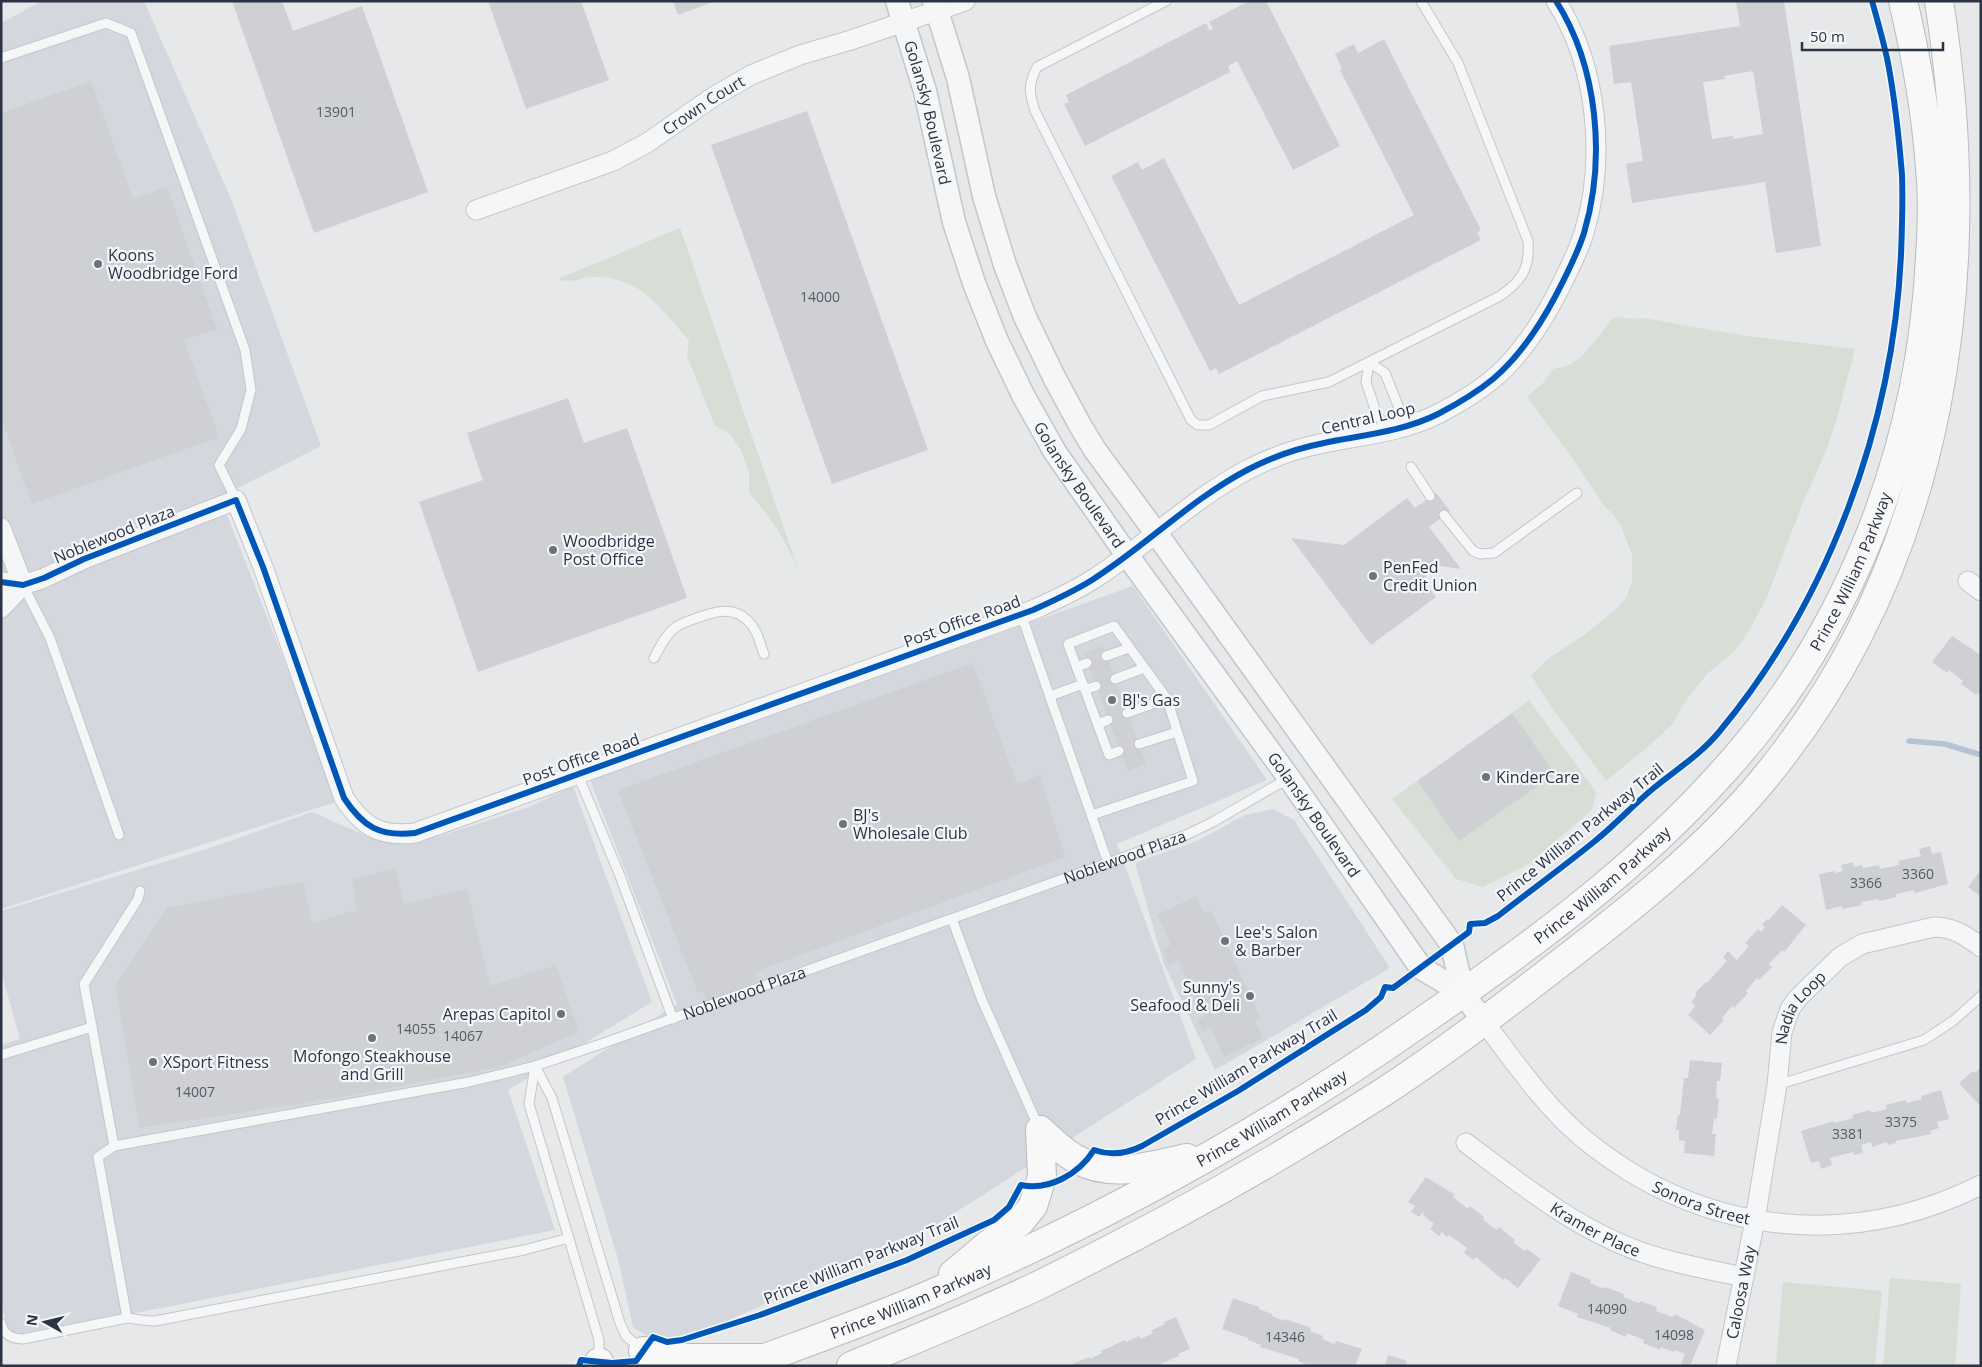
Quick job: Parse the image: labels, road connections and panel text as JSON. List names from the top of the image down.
{
  "streets": {
    "highway": ["Prince William Parkway"],
    "street": [
      "Crown Court",
      "Golansky Boulevard",
      "Central Loop",
      "Noblewood Plaza",
      "Post Office Road",
      "Nadia Loop",
      "Sonora Street",
      "Kramer Place",
      "Caloosa Way"
    ],
    "cycle path": ["Prince William Parkway Trail"]
  },
  "crossings": [
    ["Crown Court", "Golansky Boulevard"],
    ["Golansky Boulevard", "Central Loop"],
    ["Golansky Boulevard", "Noblewood Plaza"],
    ["Golansky Boulevard", "Prince William Parkway"],
    ["Golansky Boulevard", "Post Office Road"],
    ["Golansky Boulevard", "Sonora Street"],
    ["Central Loop", "Post Office Road"],
    ["Noblewood Plaza", "Post Office Road"],
    ["Nadia Loop", "Sonora Street"],
    ["Nadia Loop", "Caloosa Way"],
    ["Sonora Street", "Caloosa Way"],
    ["Kramer Place", "Caloosa Way"]
  ],
  "places": [
    "Koons Woodbridge Ford",
    "Woodbridge Post Office",
    "PenFed Credit Union",
    "BJ's Gas",
    "KinderCare",
    "BJ's Wholesale Club",
    "Lee's Salon & Barber",
    "Sunny's Seafood & Deli",
    "Arepas Capitol",
    "Mofongo Steakhouse and Grill",
    "XSport Fitness"
  ],
  "house_numbers": [
    "13901",
    "14000",
    "3360",
    "3366",
    "14055",
    "14067",
    "14007",
    "3375",
    "3381",
    "14090",
    "14098",
    "14346"
  ],
  "scale_bar": "50 m",
  "north": "left"
}
